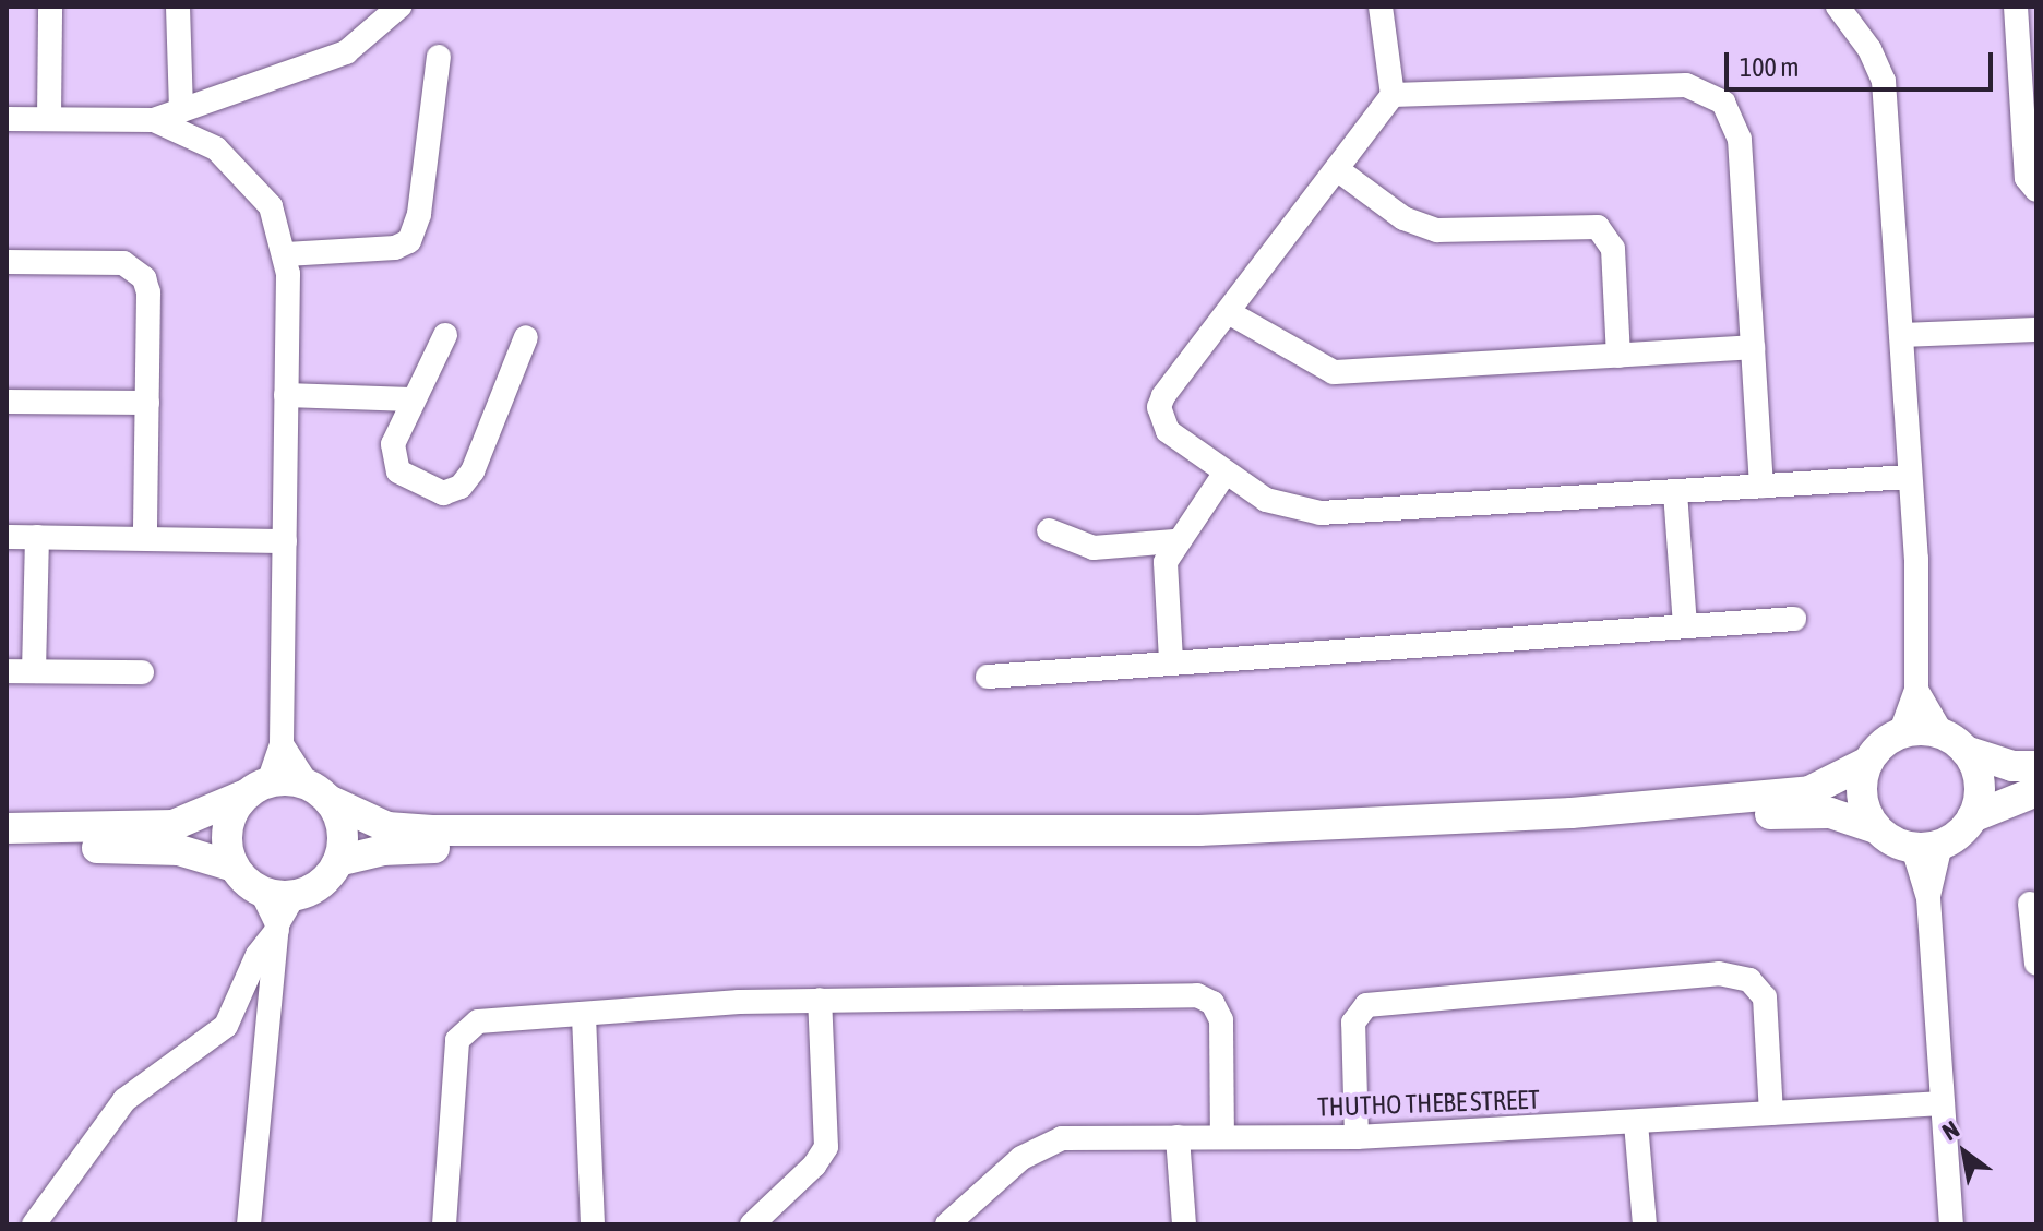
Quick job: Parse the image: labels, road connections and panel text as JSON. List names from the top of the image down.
{
  "streets": {
    "street": ["THUTHO THEBE STREET"]
  },
  "scale_bar": "100 m",
  "north": "top left"
}
